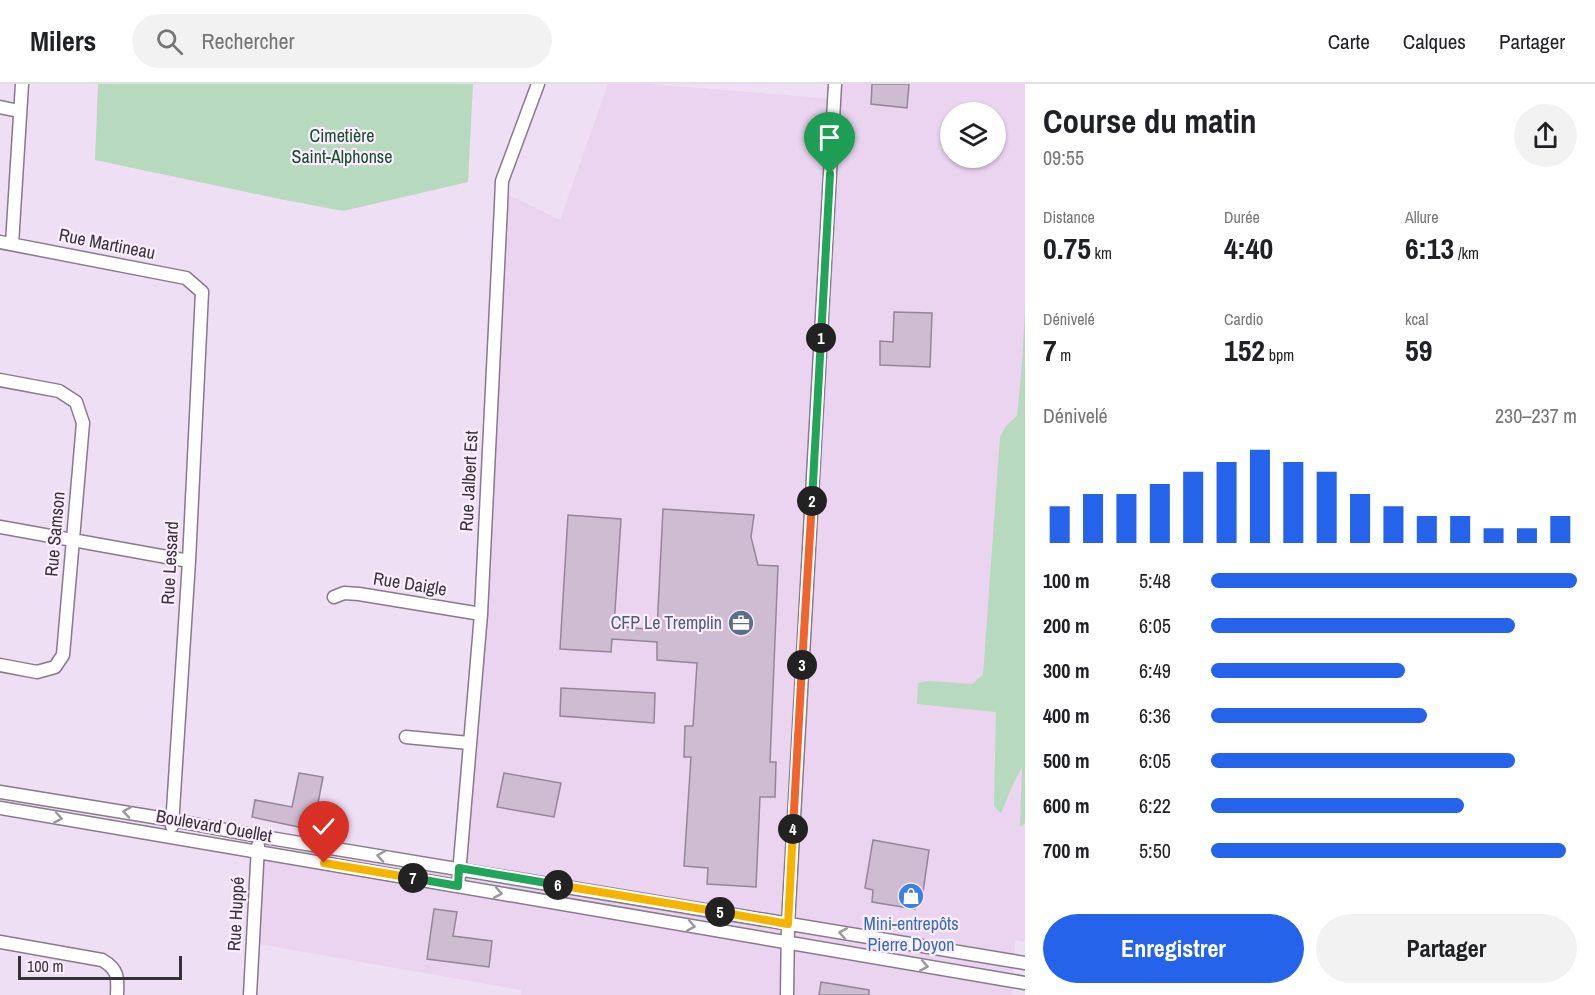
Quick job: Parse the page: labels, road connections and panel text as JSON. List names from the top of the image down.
{
  "streets": {
    "street": [
      "Rue Martineau",
      "Rue Jalbert Est",
      "Rue Samson",
      "Rue Lessard",
      "Rue Daigle",
      "Boulevard Ouellet",
      "Rue Huppé"
    ]
  },
  "crossings": [
    ["Rue Martineau", "Rue Lessard"],
    ["Rue Jalbert Est", "Rue Daigle"],
    ["Rue Jalbert Est", "Boulevard Ouellet"],
    ["Rue Lessard", "Boulevard Ouellet"],
    ["Boulevard Ouellet", "Rue Huppé"]
  ],
  "parks": ["Cimetière Saint-Alphonse"],
  "places": {
    "office": ["CFP Le Tremplin"],
    "shop": ["Mini-entrepôts Pierre Doyon"]
  },
  "scale_bar": "100 m",
  "page": {
    "header": "Milers",
    "search": "Rechercher",
    "nav": ["Carte", "Calques", "Partager"],
    "heading": ["Course du matin", "09:55"],
    "stats": [
      ["Distance", "0.75 km"],
      ["Durée", "4:40"],
      ["Allure", "6:13 /km"],
      ["Dénivelé", "7 m"],
      ["Cardio", "152 bpm"],
      ["kcal", "59"]
    ],
    "pins": [
      "1",
      "2",
      "3",
      "4",
      "7",
      "6",
      "5"
    ],
    "chart": ["Dénivelé", "230–237 m"],
    "list": [
      {
        "name": "100 m",
        "note": "5:48"
      },
      {
        "name": "200 m",
        "note": "6:05"
      },
      {
        "name": "300 m",
        "note": "6:49"
      },
      {
        "name": "400 m",
        "note": "6:36"
      },
      {
        "name": "500 m",
        "note": "6:05"
      },
      {
        "name": "600 m",
        "note": "6:22"
      },
      {
        "name": "700 m",
        "note": "5:50"
      }
    ],
    "buttons": ["Enregistrer", "Partager"],
    "scale": "100 m"
  }
}
